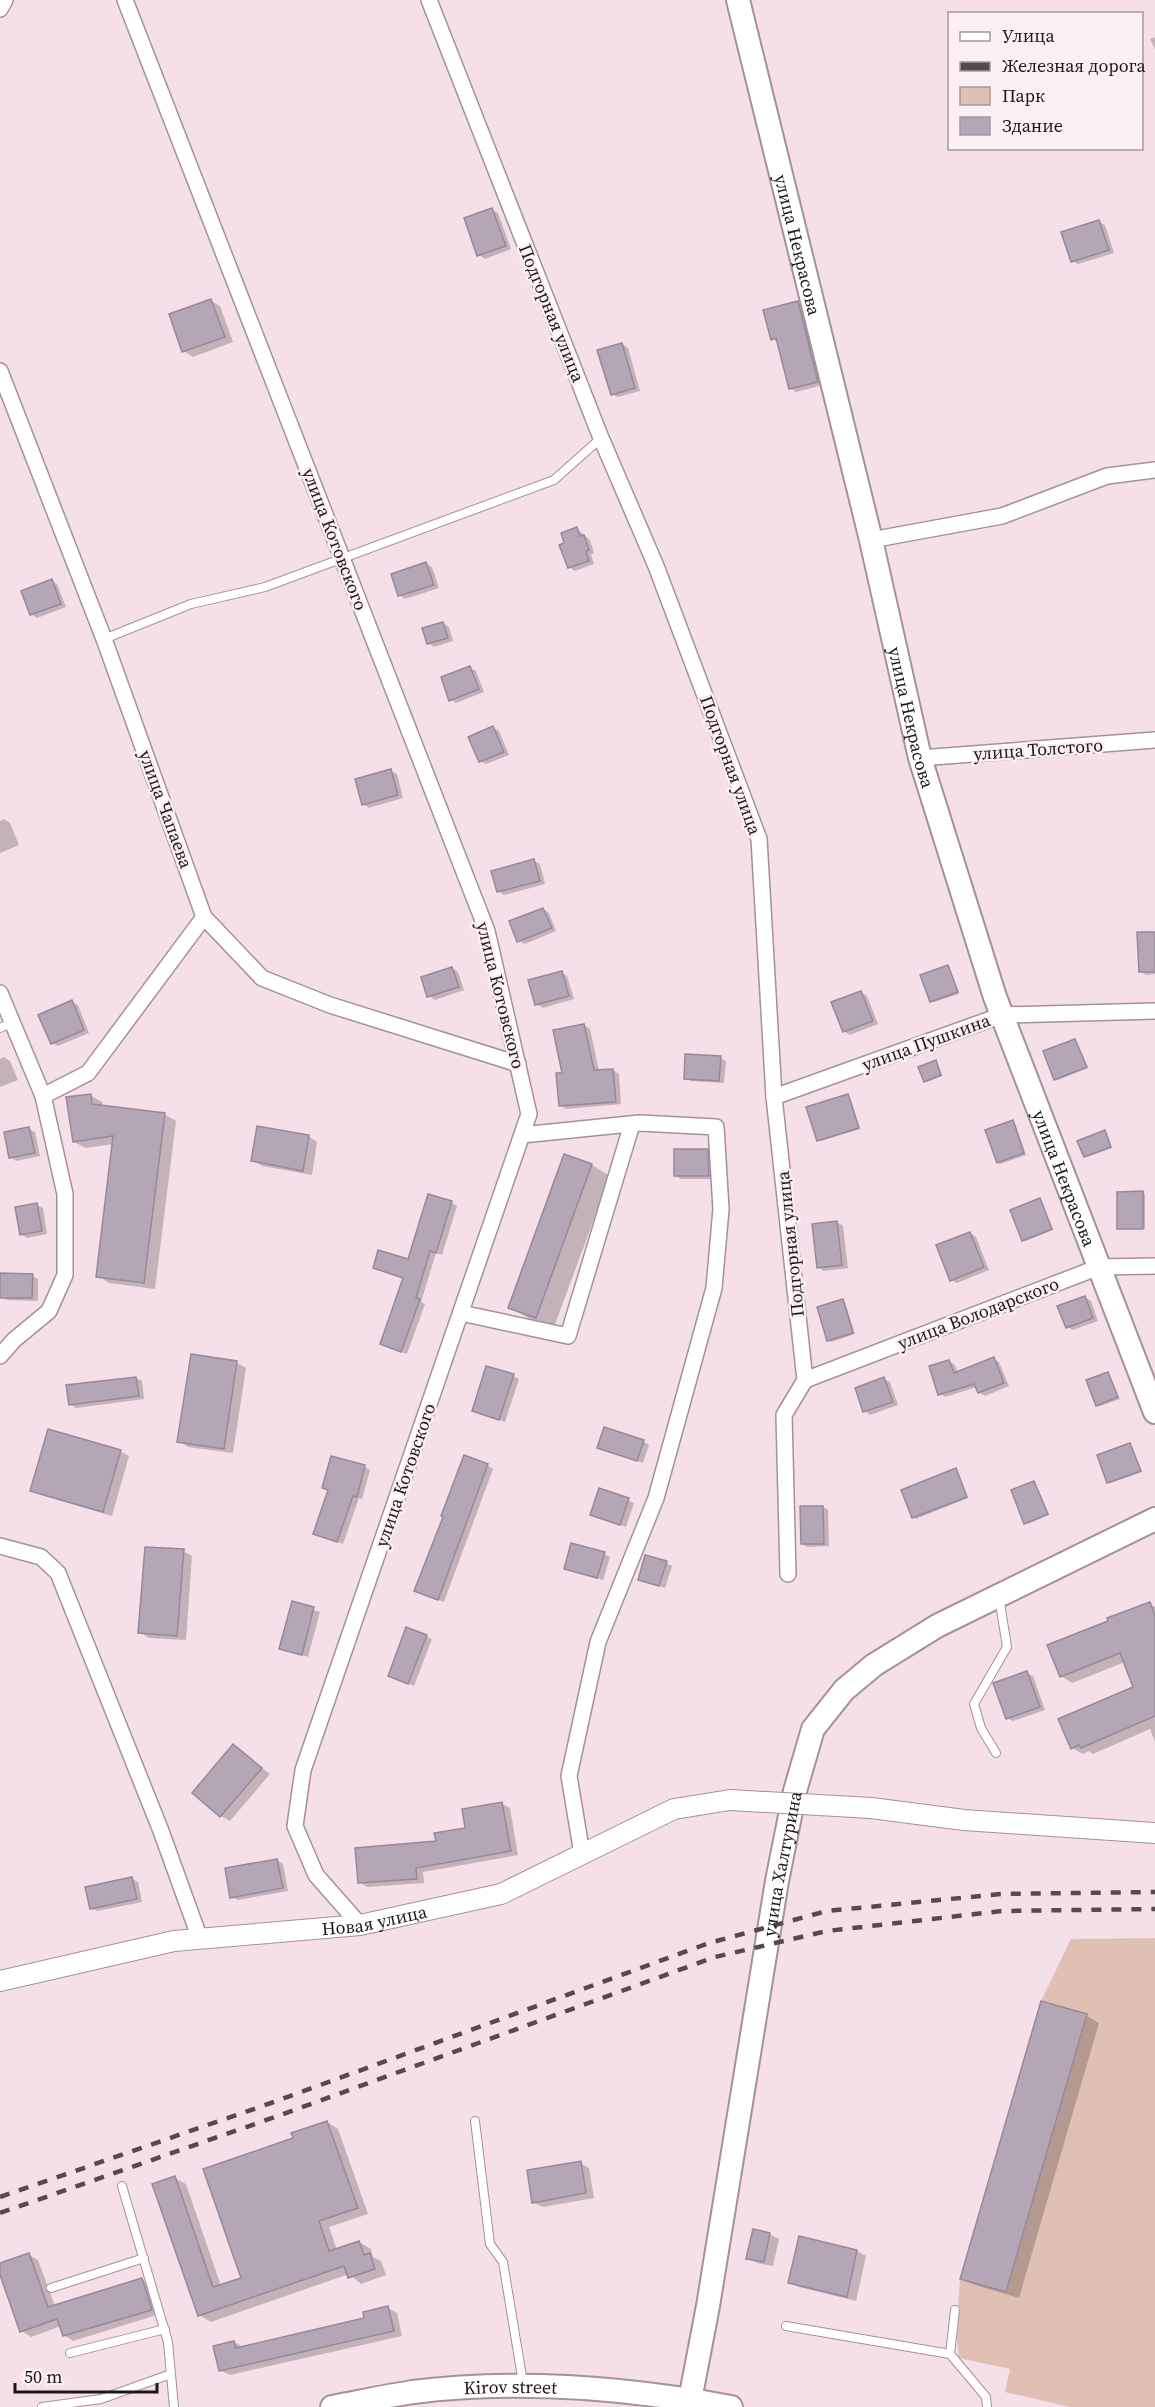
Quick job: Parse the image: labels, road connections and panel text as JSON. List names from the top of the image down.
{
  "streets": {
    "main road": ["улица Некрасова", "улица Халтурина", "Kirov street"],
    "street": [
      "Подгорная улица",
      "улица Котовского",
      "улица Толстого",
      "улица Чапаева",
      "улица Пушкина",
      "улица Володарского",
      "Новая улица"
    ]
  },
  "crossings": [
    ["улица Некрасова", "улица Толстого"],
    ["улица Некрасова", "улица Пушкина"],
    ["улица Некрасова", "улица Володарского"],
    ["Подгорная улица", "улица Пушкина"],
    ["Подгорная улица", "улица Володарского"],
    ["улица Котовского", "улица Чапаева"],
    ["улица Котовского", "Новая улица"],
    ["улица Халтурина", "Kirov street"]
  ],
  "legend": [
    "Улица",
    "Железная дорога",
    "Парк",
    "Здание"
  ],
  "scale_bar": "50 m"
}
